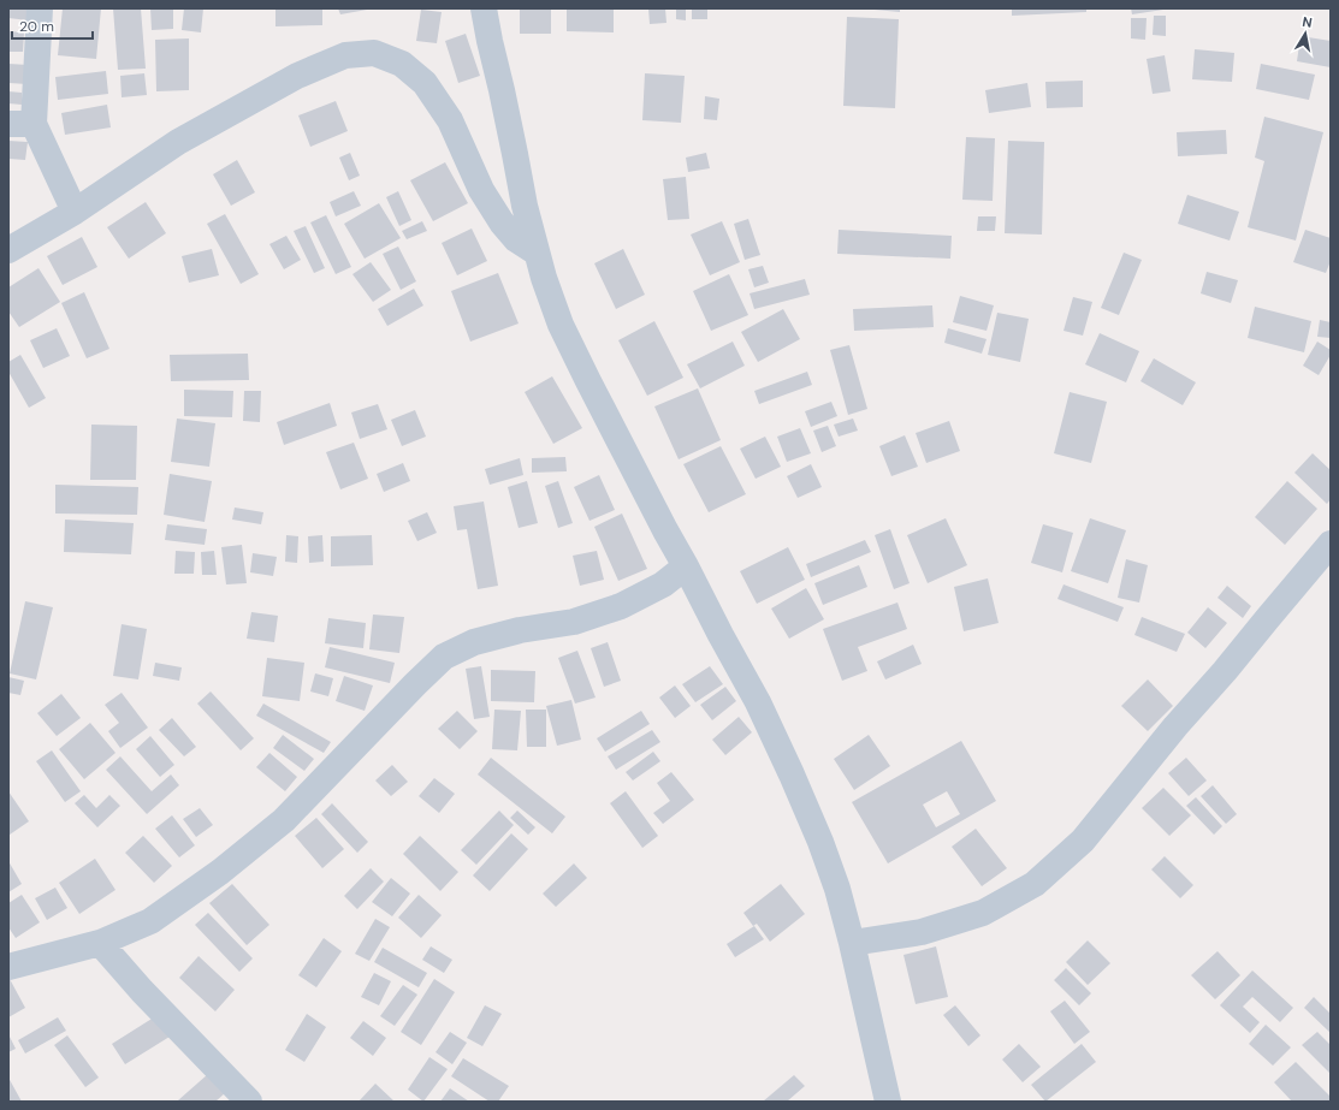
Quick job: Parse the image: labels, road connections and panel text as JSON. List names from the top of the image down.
{
  "scale_bar": "20 m",
  "north": "top"
}
